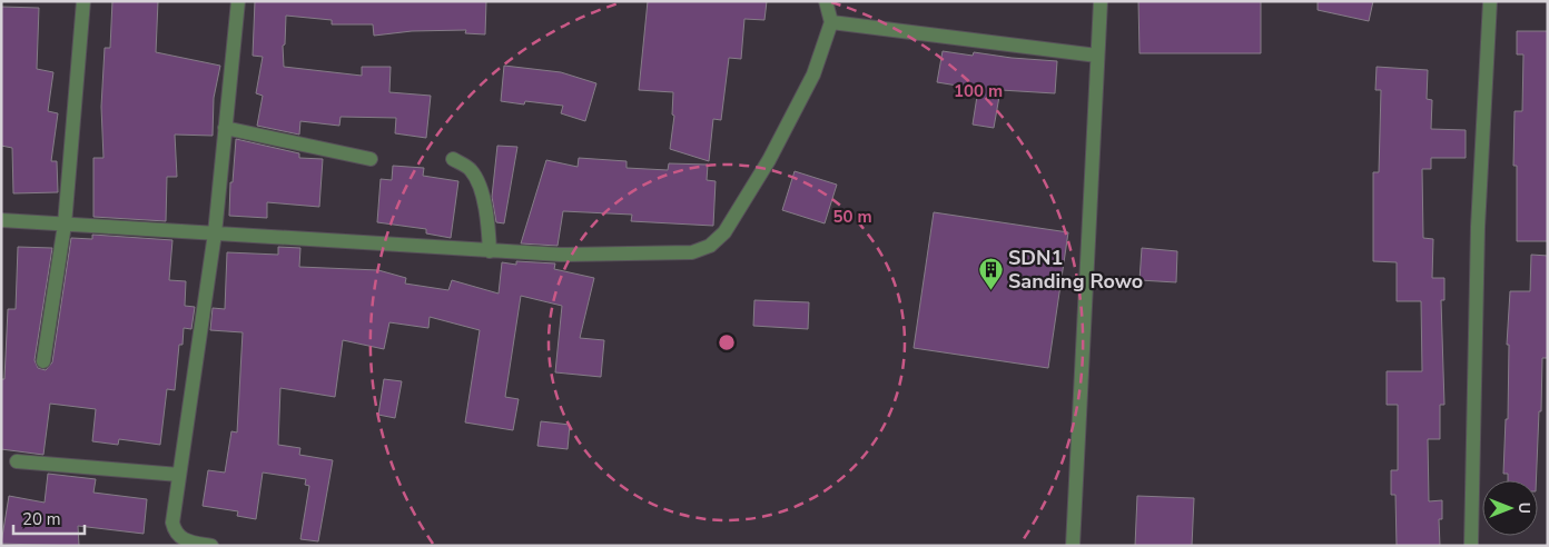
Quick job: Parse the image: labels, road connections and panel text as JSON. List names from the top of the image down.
{
  "places": {
    "building": ["SDN1 Sanding Rowo"]
  },
  "scale_bar": "20 m",
  "north": "right",
  "rings": ["100 m", "50 m"]
}
